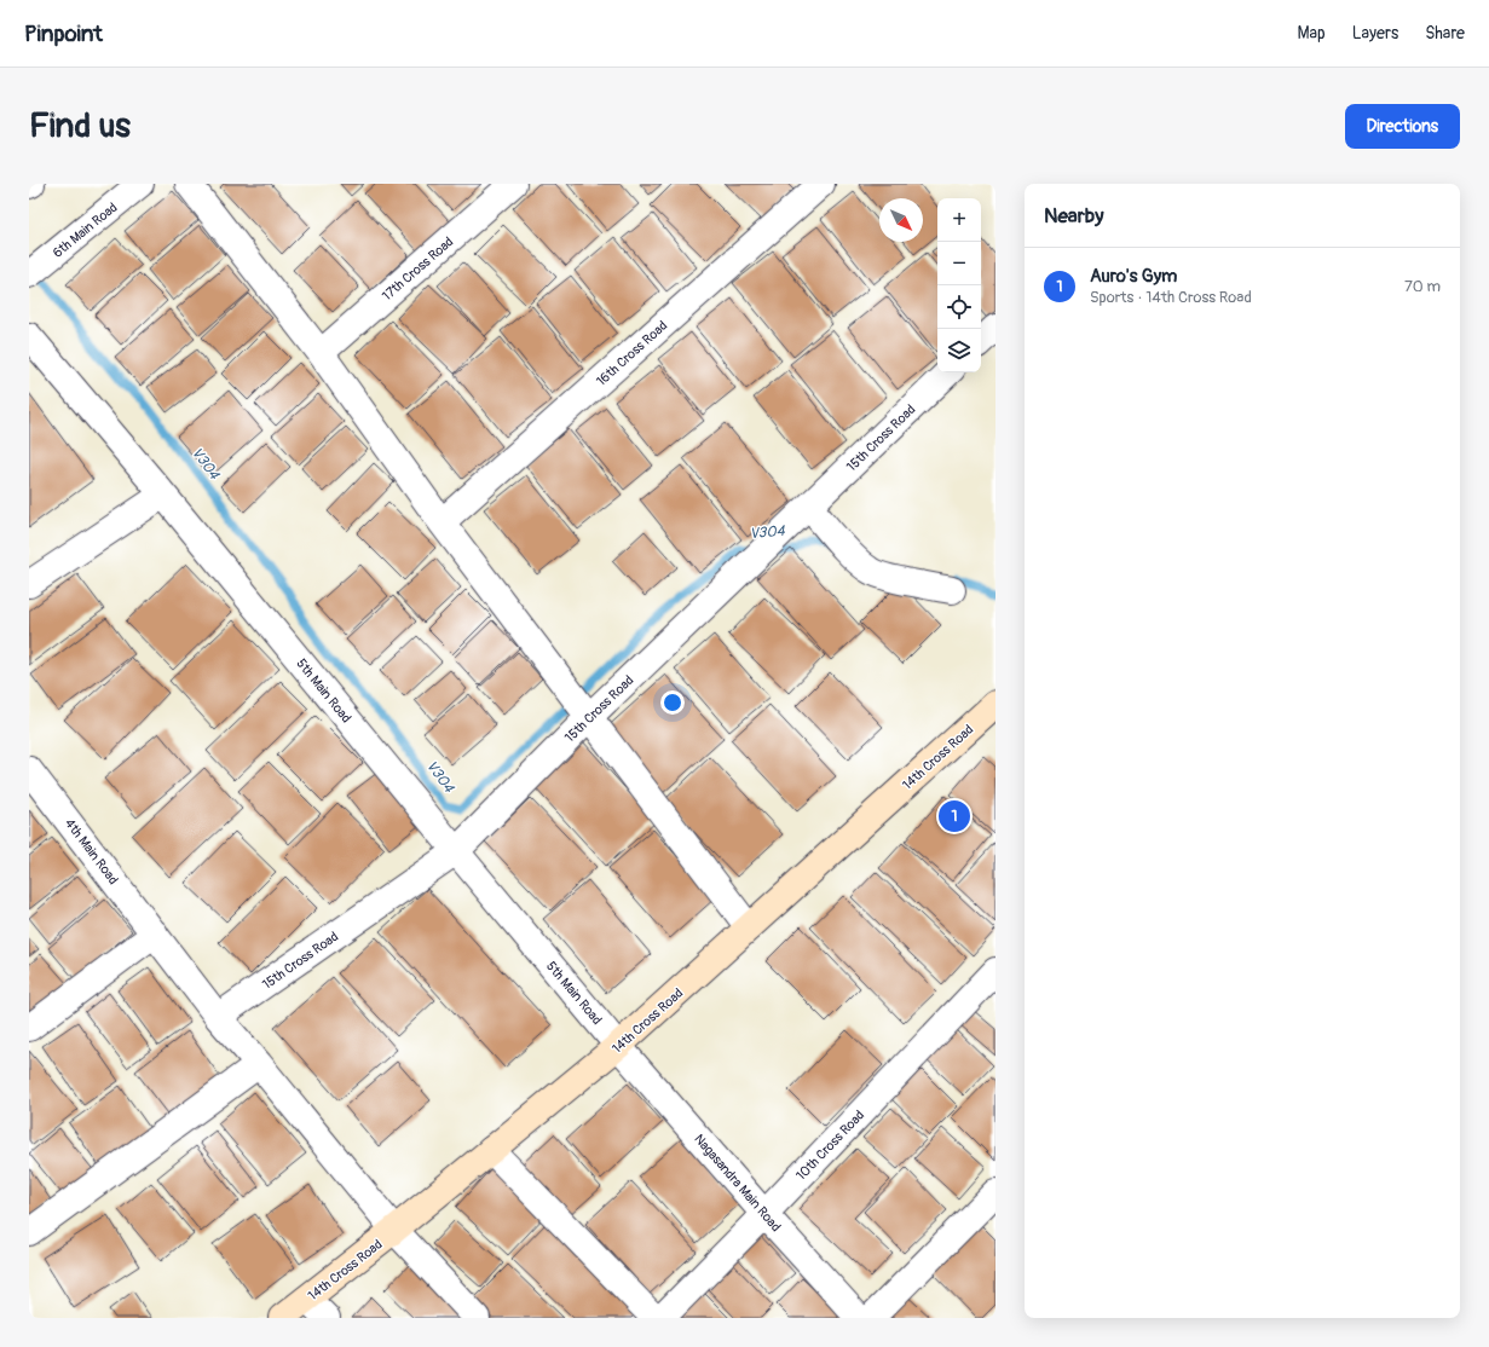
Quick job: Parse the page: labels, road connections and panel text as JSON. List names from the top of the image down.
{
  "streets": {
    "main road": ["14th Cross Road"],
    "street": [
      "6th Main Road",
      "17th Cross Road",
      "16th Cross Road",
      "15th Cross Road",
      "5th Main Road",
      "4th Main Road",
      "10th Cross Road",
      "Nagasandra Main Road"
    ]
  },
  "crossings": [
    ["15th Cross Road", "5th Main Road"],
    ["15th Cross Road", "4th Main Road"],
    ["5th Main Road", "14th Cross Road"],
    ["5th Main Road", "Nagasandra Main Road"],
    ["14th Cross Road", "4th Main Road"],
    ["14th Cross Road", "Nagasandra Main Road"],
    ["10th Cross Road", "Nagasandra Main Road"]
  ],
  "water": ["V304"],
  "north": "bottom right",
  "page": {
    "header": "Pinpoint",
    "nav": ["Map", "Layers", "Share"],
    "buttons": "Directions",
    "title": "Find us",
    "heading": "Nearby",
    "map_buttons": ["+", "−"],
    "list": [
      {
        "mark": "1",
        "name": "Auro's Gym",
        "note": "Sports · 14th Cross Road",
        "value": "70 m"
      }
    ],
    "pins": "1"
  }
}
